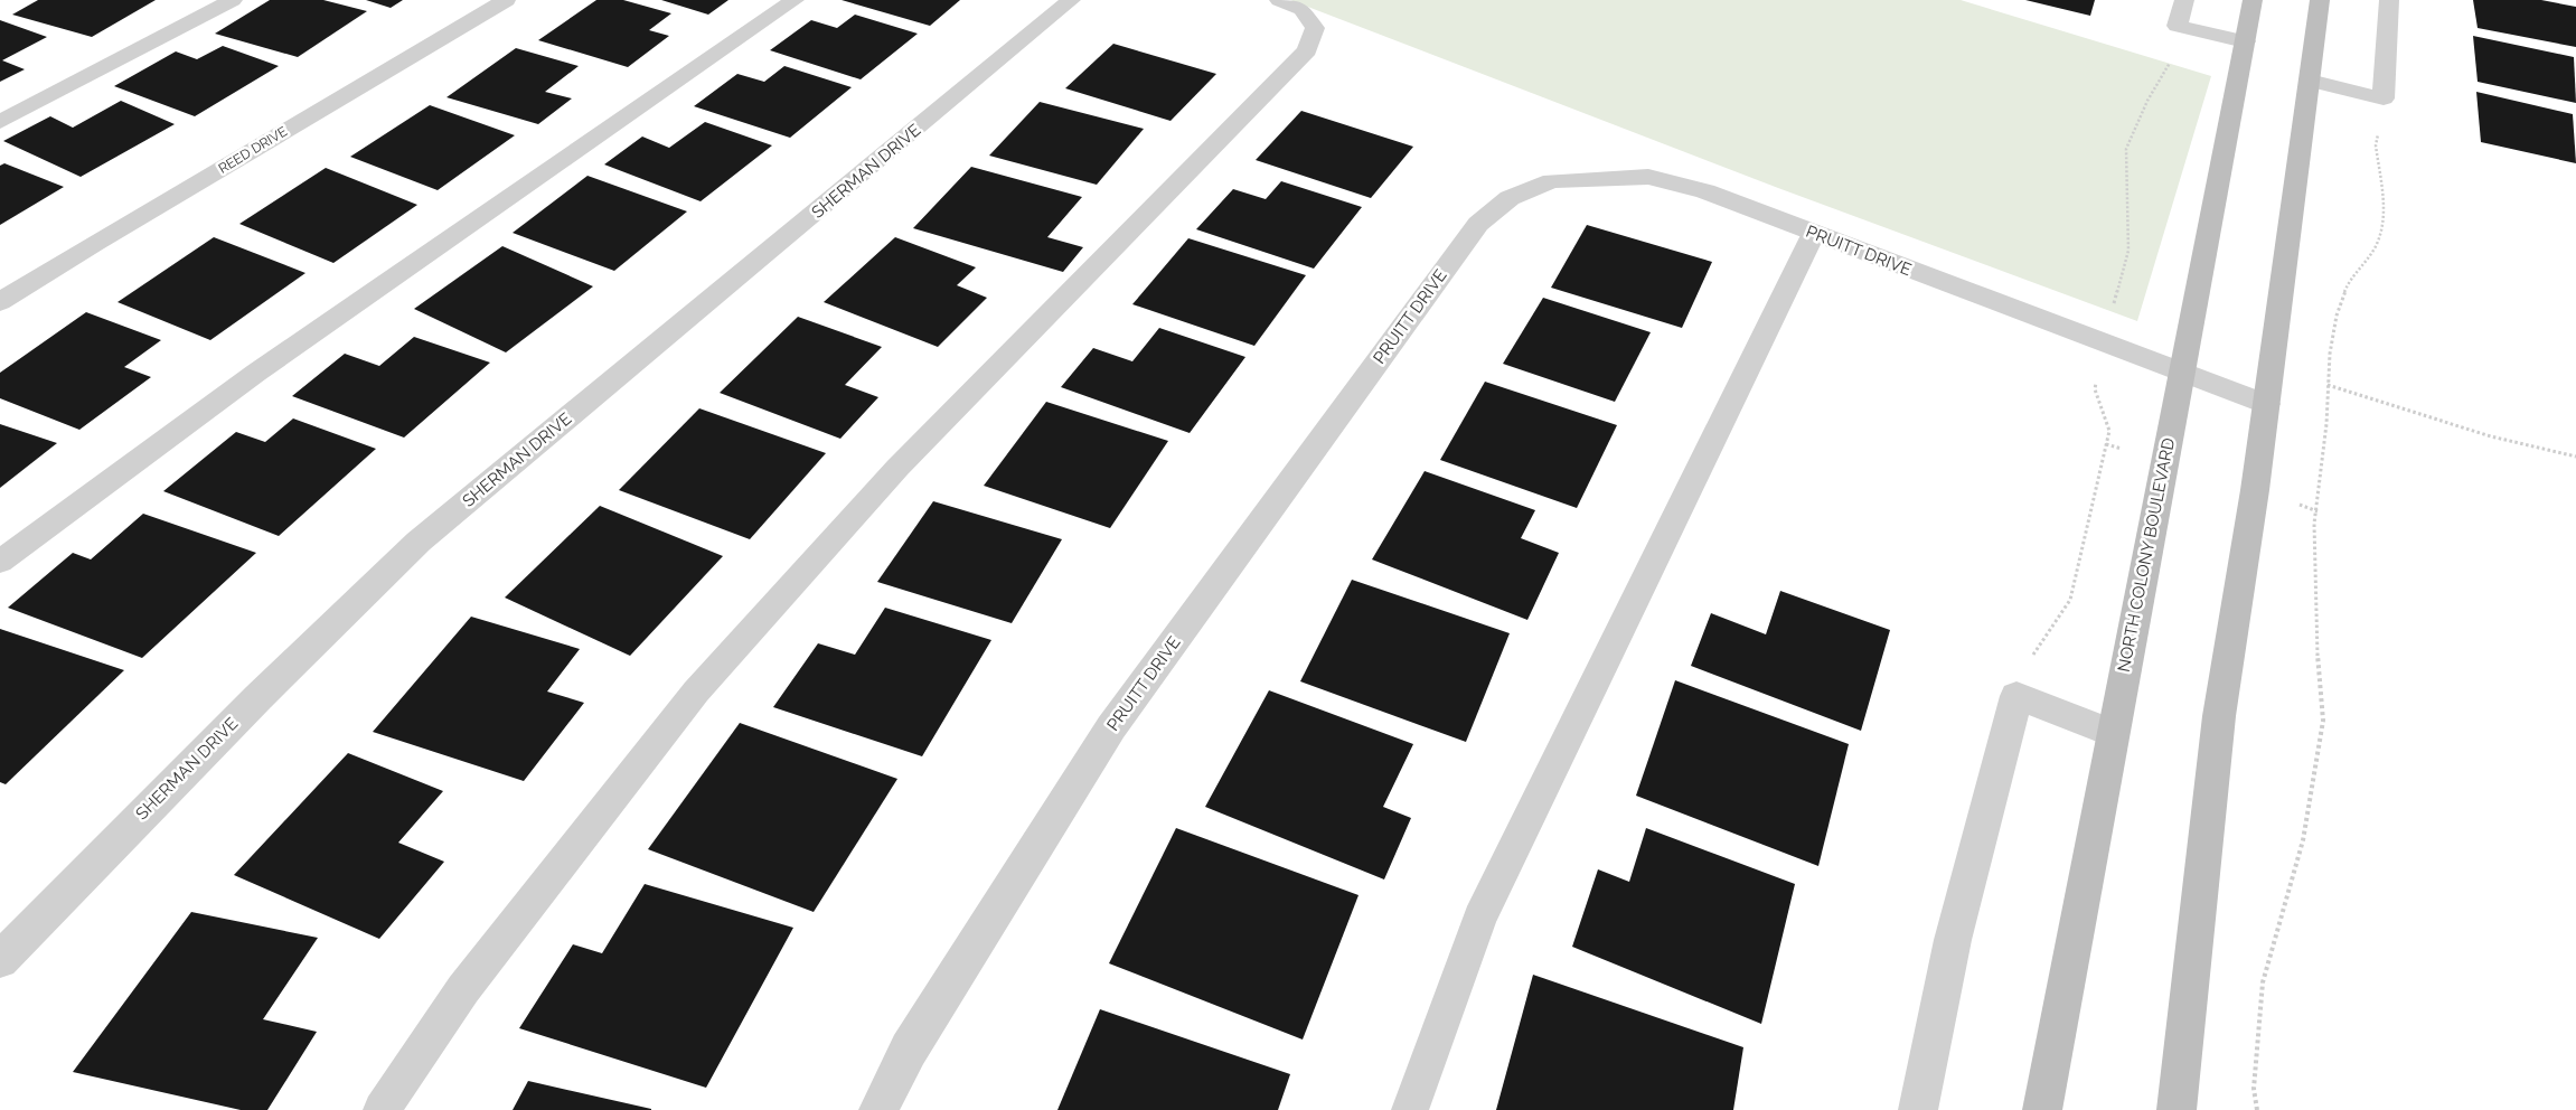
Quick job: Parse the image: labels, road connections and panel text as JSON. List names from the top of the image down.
{
  "streets": {
    "main road": ["NORTH COLONY BOULEVARD"],
    "street": ["REED DRIVE", "SHERMAN DRIVE", "PRUITT DRIVE"]
  },
  "crossings": [
    ["PRUITT DRIVE", "NORTH COLONY BOULEVARD"]
  ]
}
